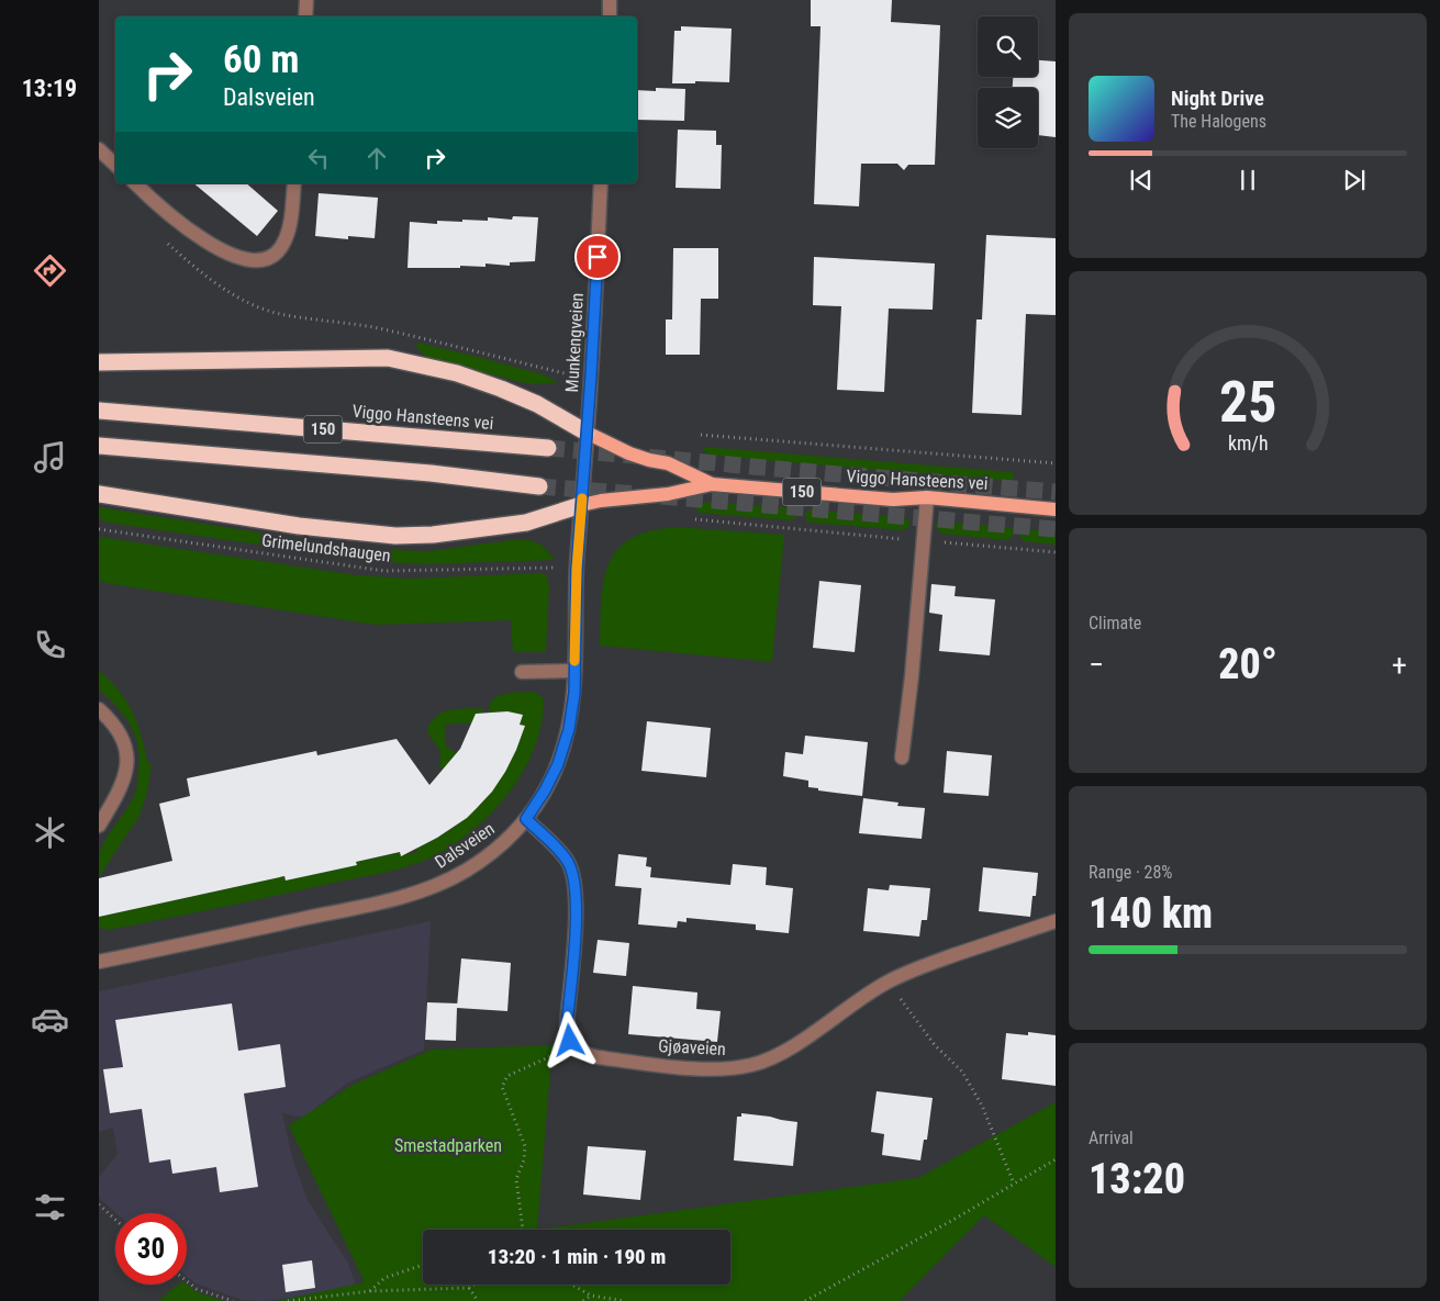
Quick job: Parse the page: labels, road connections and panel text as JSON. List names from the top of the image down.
{
  "streets": {
    "highway": ["Viggo Hansteens vei", "150"],
    "street": ["Munkengveien", "Dalsveien", "Gjøaveien"],
    "path": ["Grimelundshaugen"]
  },
  "crossings": [
    ["Munkengveien", "Viggo Hansteens vei"],
    ["Munkengveien", "Dalsveien"],
    ["Viggo Hansteens vei", "Dalsveien"]
  ],
  "parks": ["Smestadparken"],
  "page": {
    "tabs": "13:19",
    "turn": ["60 m", "Dalsveien"],
    "song": ["Night Drive", "The Halogens"],
    "tile": [
      "Climate",
      ["Range · 28%", "140 km"],
      ["Arrival", "13:20"]
    ],
    "heat": ["−", "20°", "+"],
    "limit": "30",
    "trip": "13:20 · 1 min · 190 m",
    "gauge": ["25", "km/h"]
  }
}
